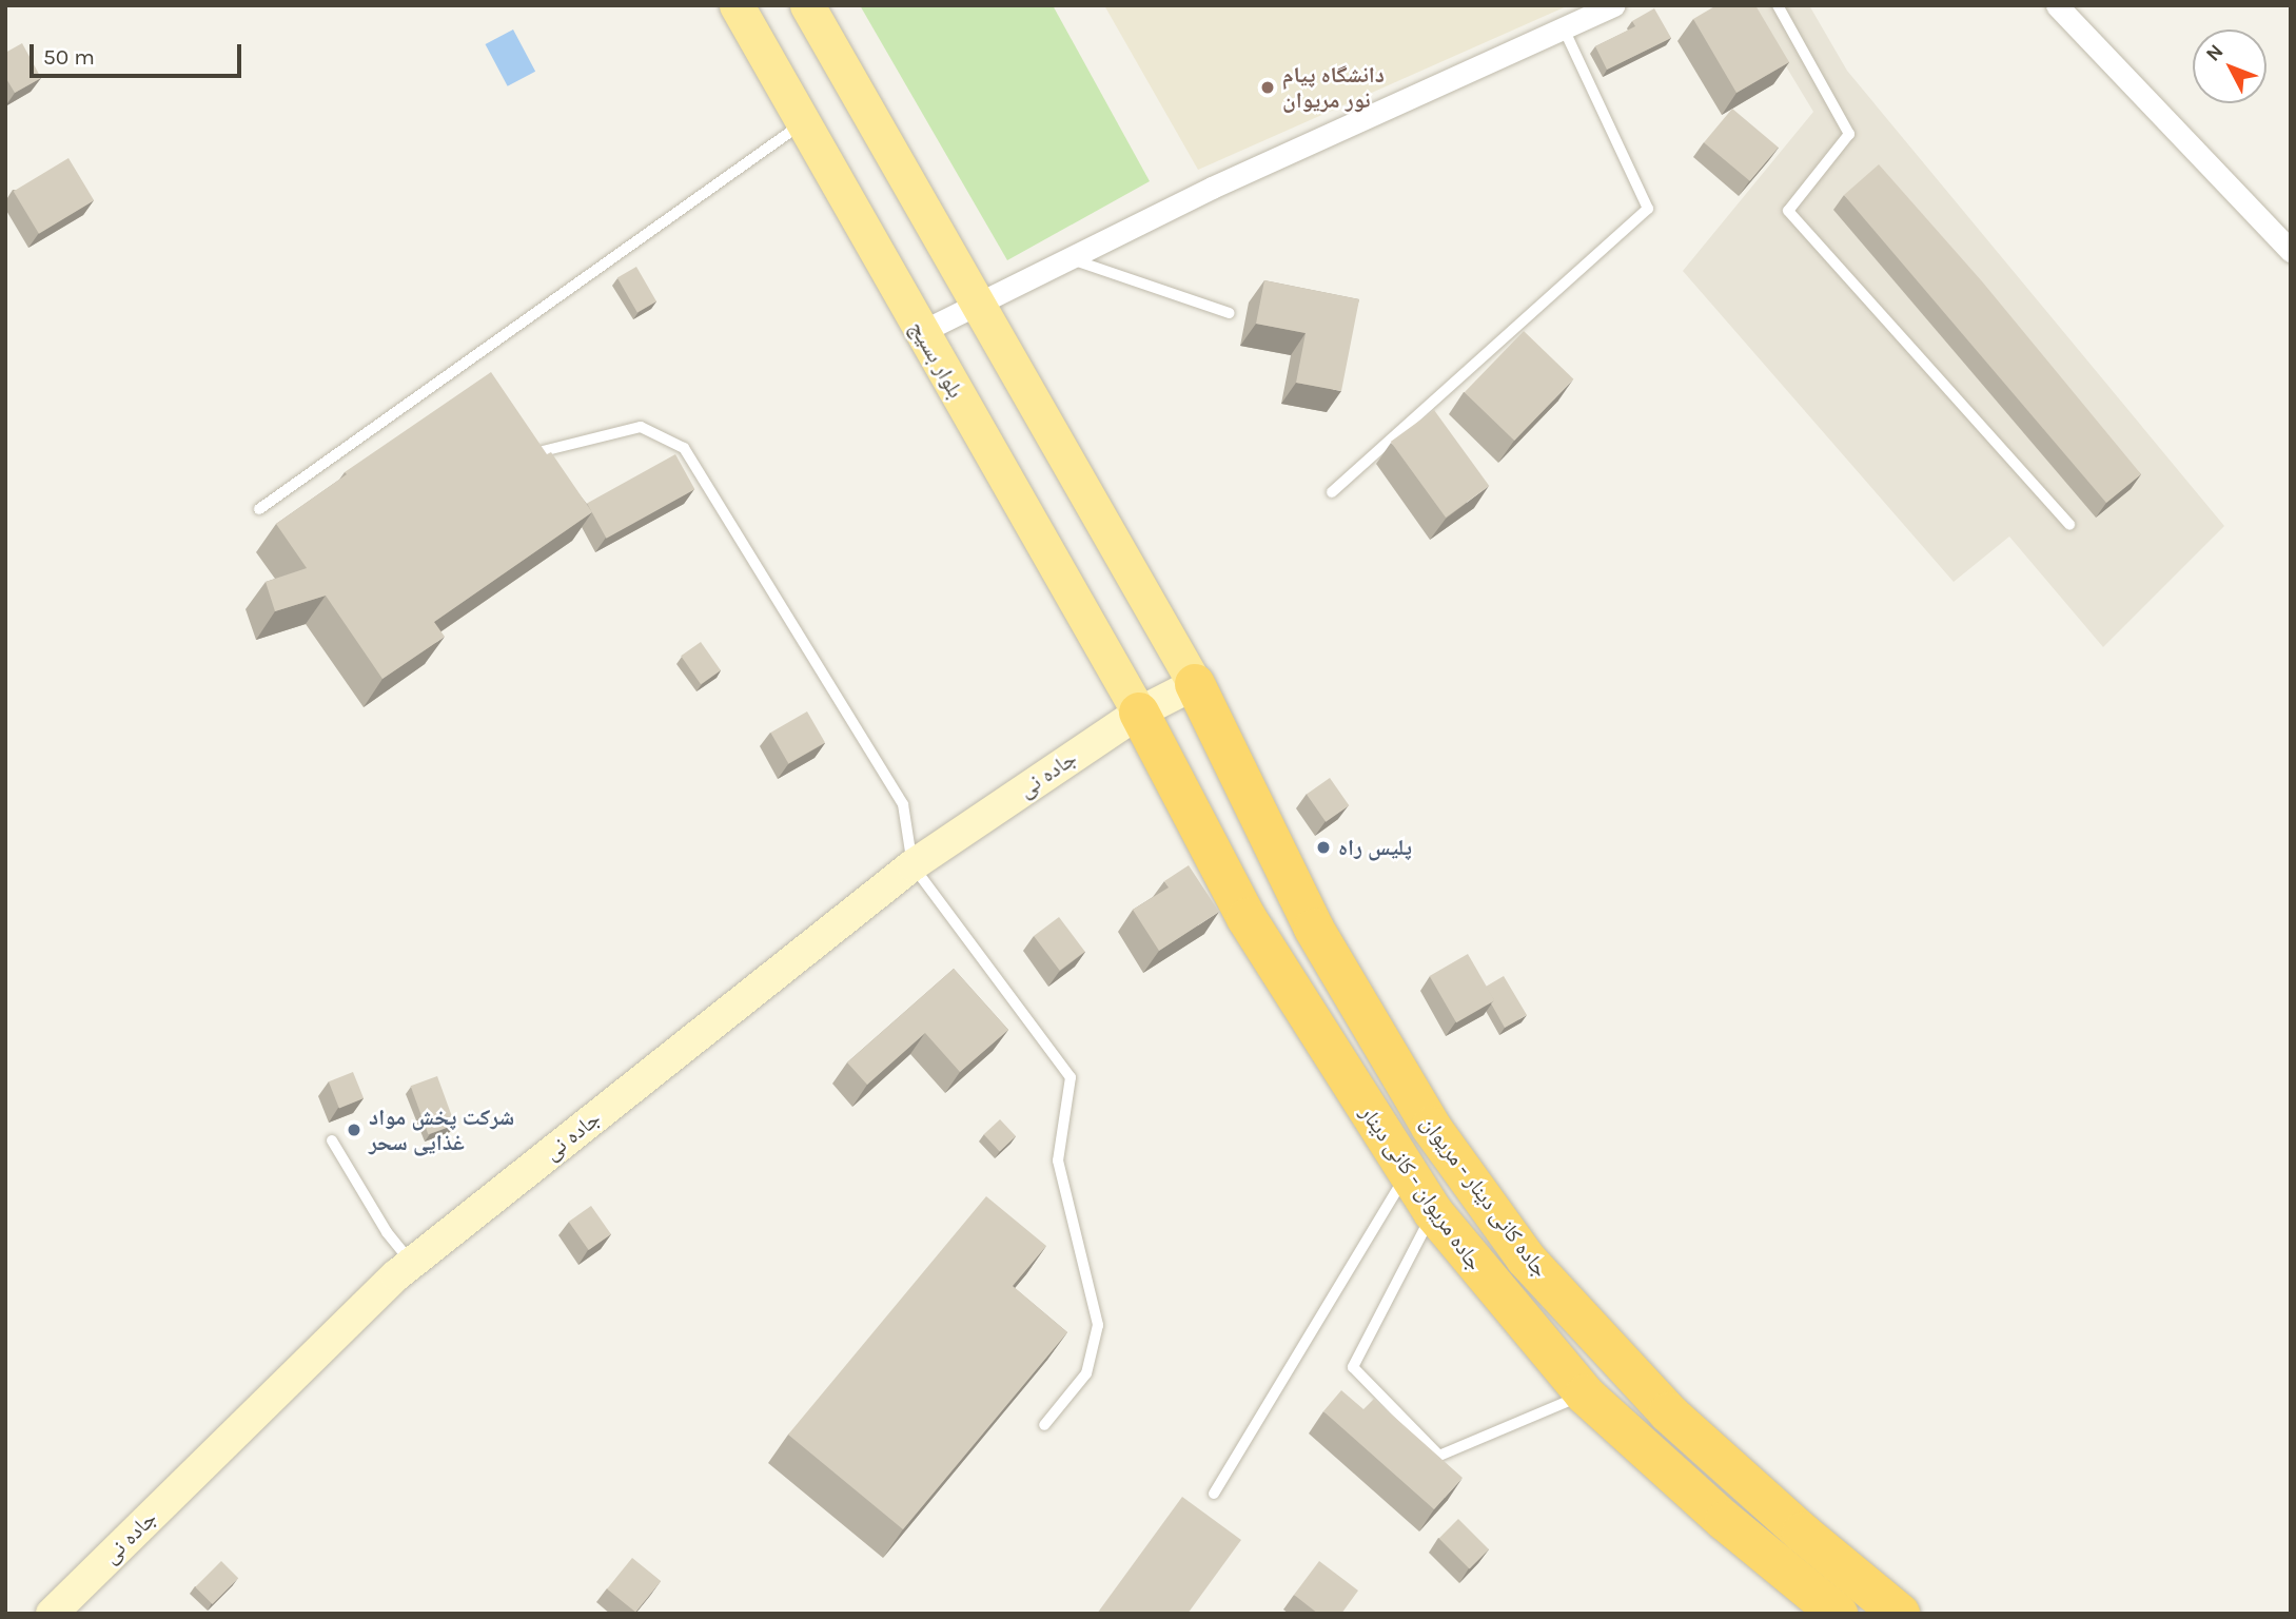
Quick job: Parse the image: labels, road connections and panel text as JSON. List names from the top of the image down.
{
  "streets": {
    "highway": ["جاده مریوان - کانی دینار", "جاده کانی دینار - مریوان"],
    "main road": ["بلوار بسیج", "جاده نی"]
  },
  "crossings": [
    ["بلوار بسیج", "جاده نی"],
    ["بلوار بسیج", "جاده مریوان - کانی دینار"],
    ["جاده نی", "جاده مریوان - کانی دینار"],
    ["جاده نی", "جاده کانی دینار - مریوان"]
  ],
  "places": ["دانشگاه پیام نور مریوان", "پلیس راه", "شرکت پخش مواد غذایی سحر"],
  "scale_bar": "50 m",
  "north": "top left"
}
